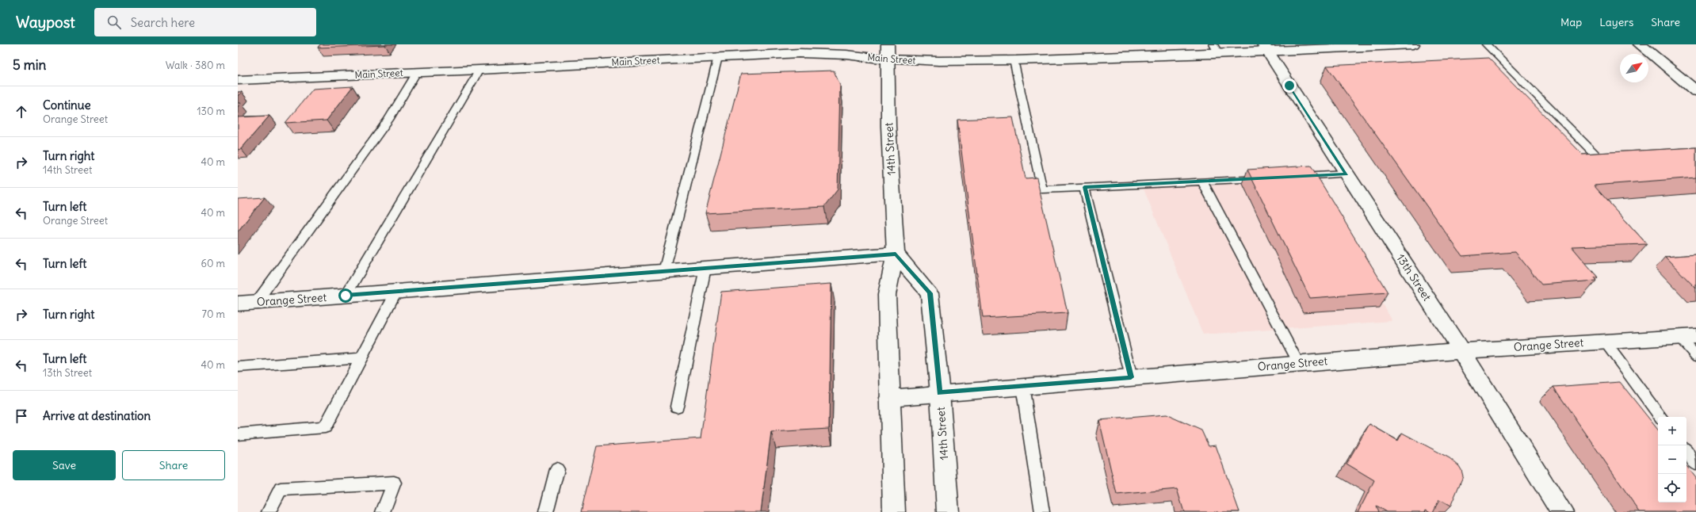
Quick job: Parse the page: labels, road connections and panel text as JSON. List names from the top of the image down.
{
  "streets": {
    "street": [
      "Main Street",
      "14th Street",
      "13th Street",
      "Orange Street"
    ]
  },
  "crossings": [
    ["Main Street", "14th Street"],
    ["Main Street", "13th Street"],
    ["14th Street", "Orange Street"],
    ["13th Street", "Orange Street"]
  ],
  "north": "top right",
  "page": {
    "header": "Waypost",
    "search": "Search here",
    "nav": ["Map", "Layers", "Share"],
    "heading": ["5 min", "Walk · 380 m"],
    "list": [
      ["Continue", "Orange Street", "130 m"],
      ["Turn right", "14th Street", "40 m"],
      ["Turn left", "Orange Street", "40 m"],
      ["Turn left", "60 m"],
      ["Turn right", "70 m"],
      ["Turn left", "13th Street", "40 m"],
      "Arrive at destination"
    ],
    "map_buttons": ["+", "−"],
    "buttons": ["Save", "Share"]
  }
}
